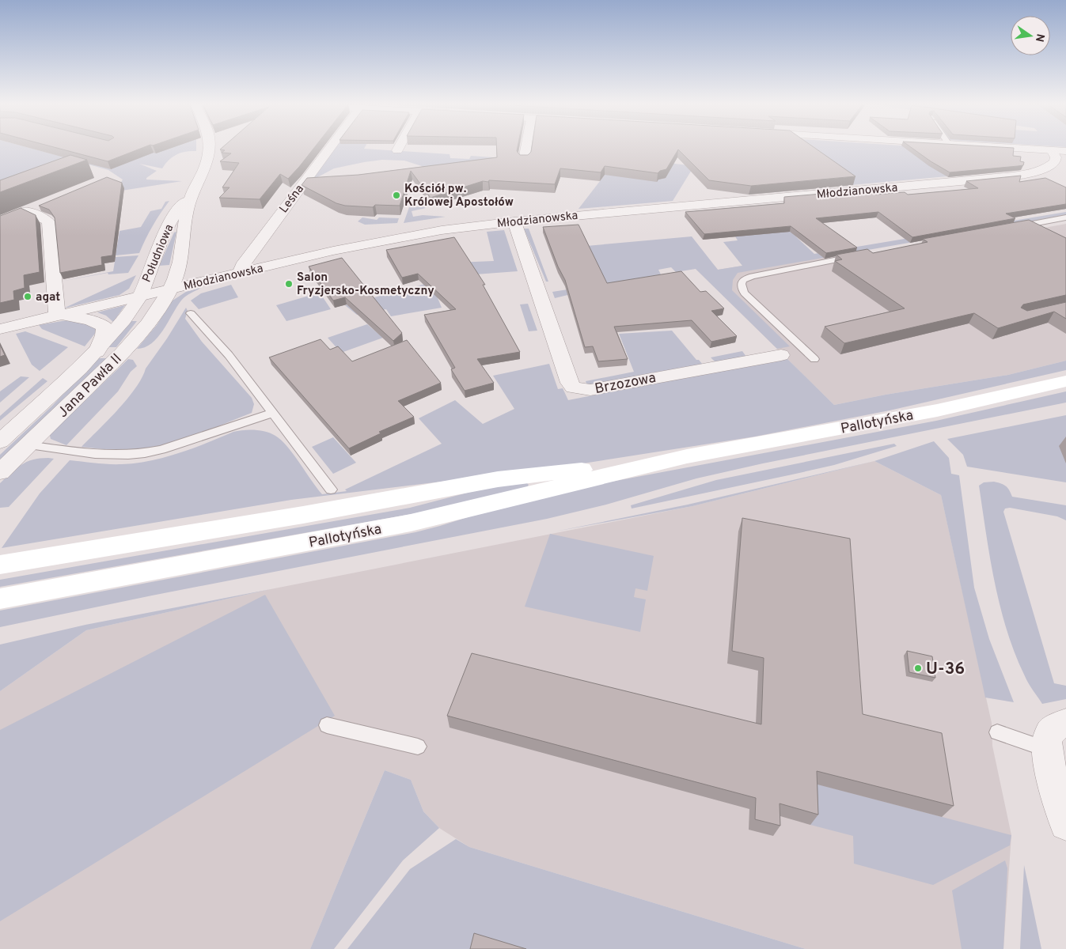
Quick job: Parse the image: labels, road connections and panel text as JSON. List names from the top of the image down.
{
  "streets": {
    "main road": ["Pallotyńska"],
    "street": [
      "Młodzianowska",
      "Leśna",
      "Południowa",
      "Brzozowa",
      "Jana Pawła II"
    ]
  },
  "crossings": [
    ["Młodzianowska", "Leśna"],
    ["Młodzianowska", "Południowa"],
    ["Młodzianowska", "Brzozowa"],
    ["Młodzianowska", "Jana Pawła II"],
    ["Południowa", "Jana Pawła II"]
  ],
  "places": [
    "Kościół pw. Królowej Apostołów",
    "Salon Fryzjersko-Kosmetyczny",
    "agat",
    "U-36"
  ],
  "north": "right"
}
